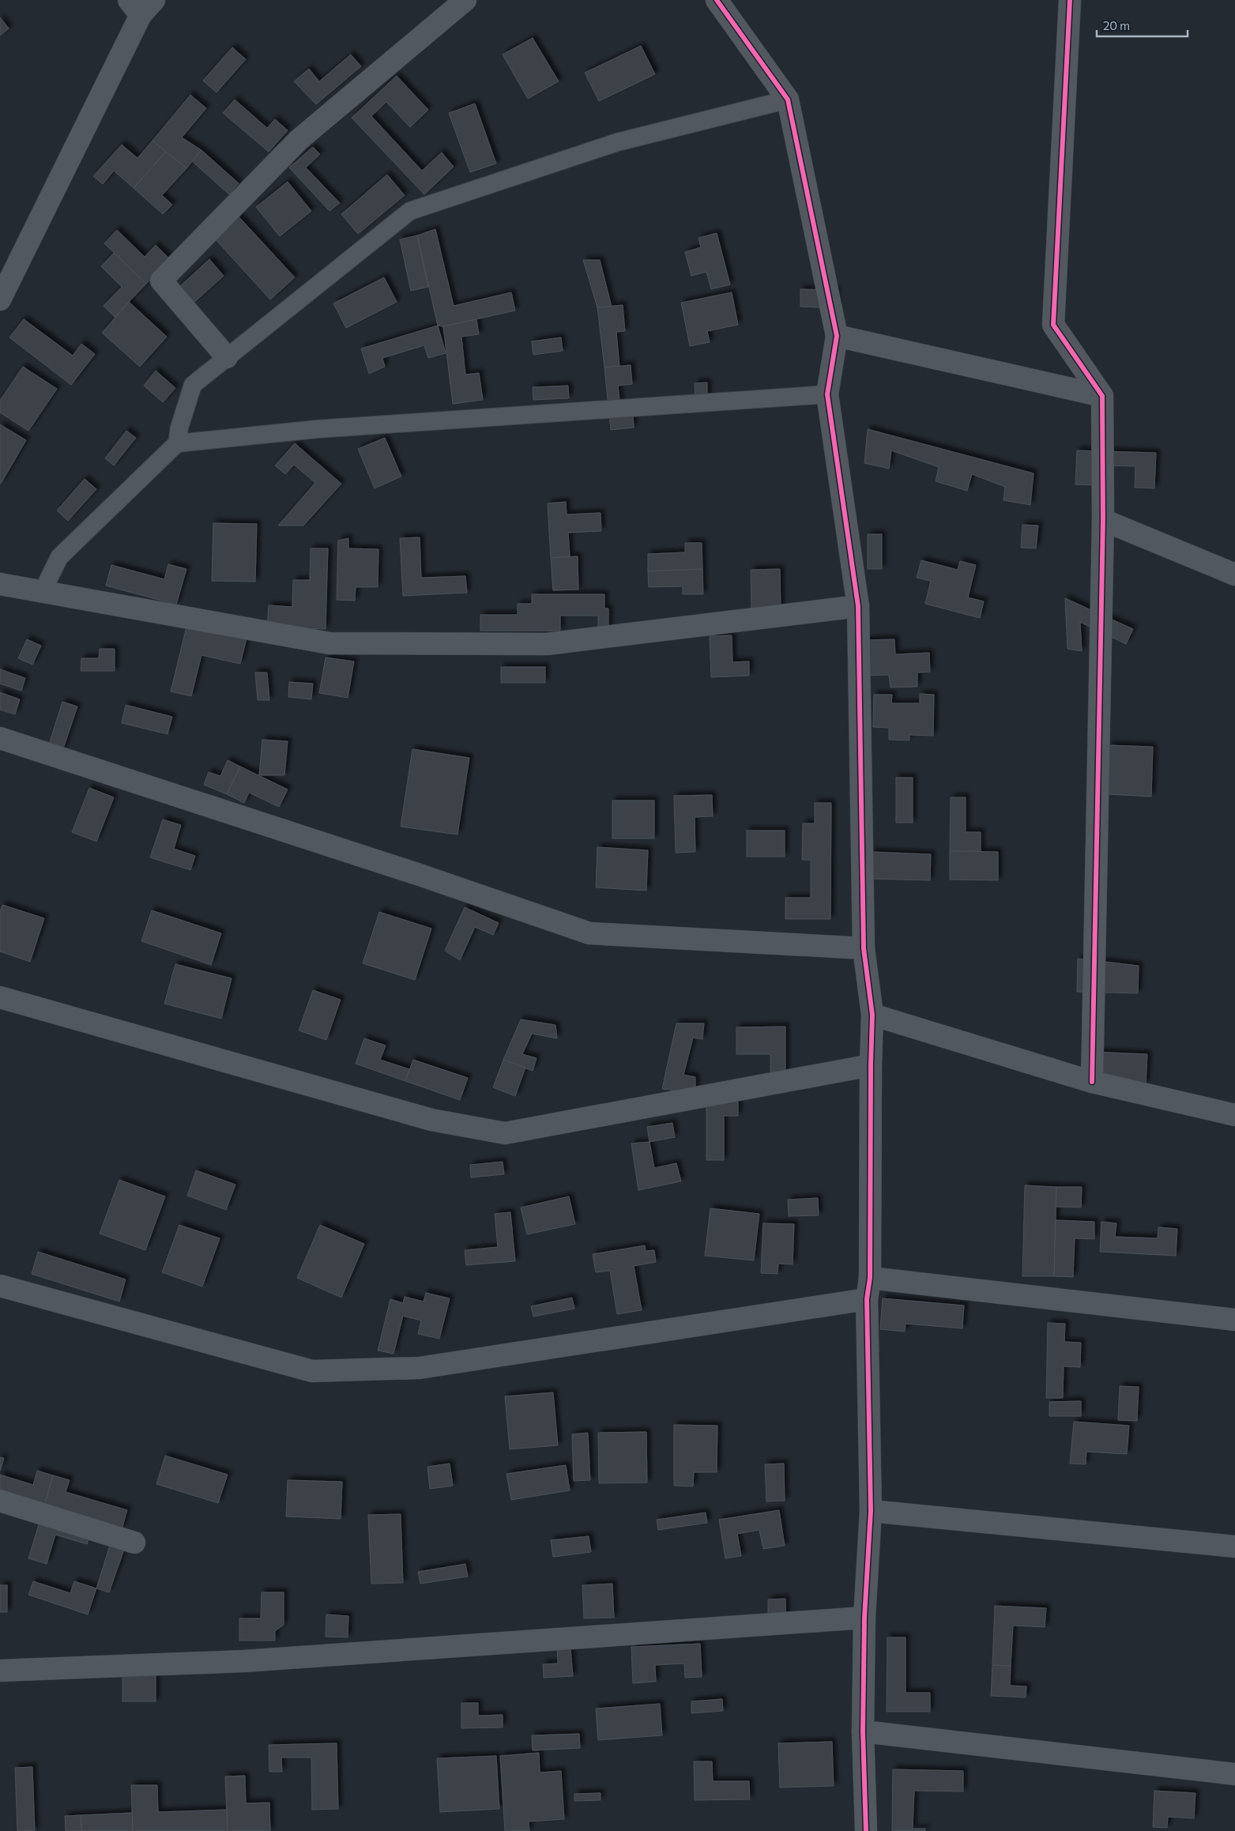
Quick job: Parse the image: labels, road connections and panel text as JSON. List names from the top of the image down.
{
  "scale_bar": "20 m"
}
